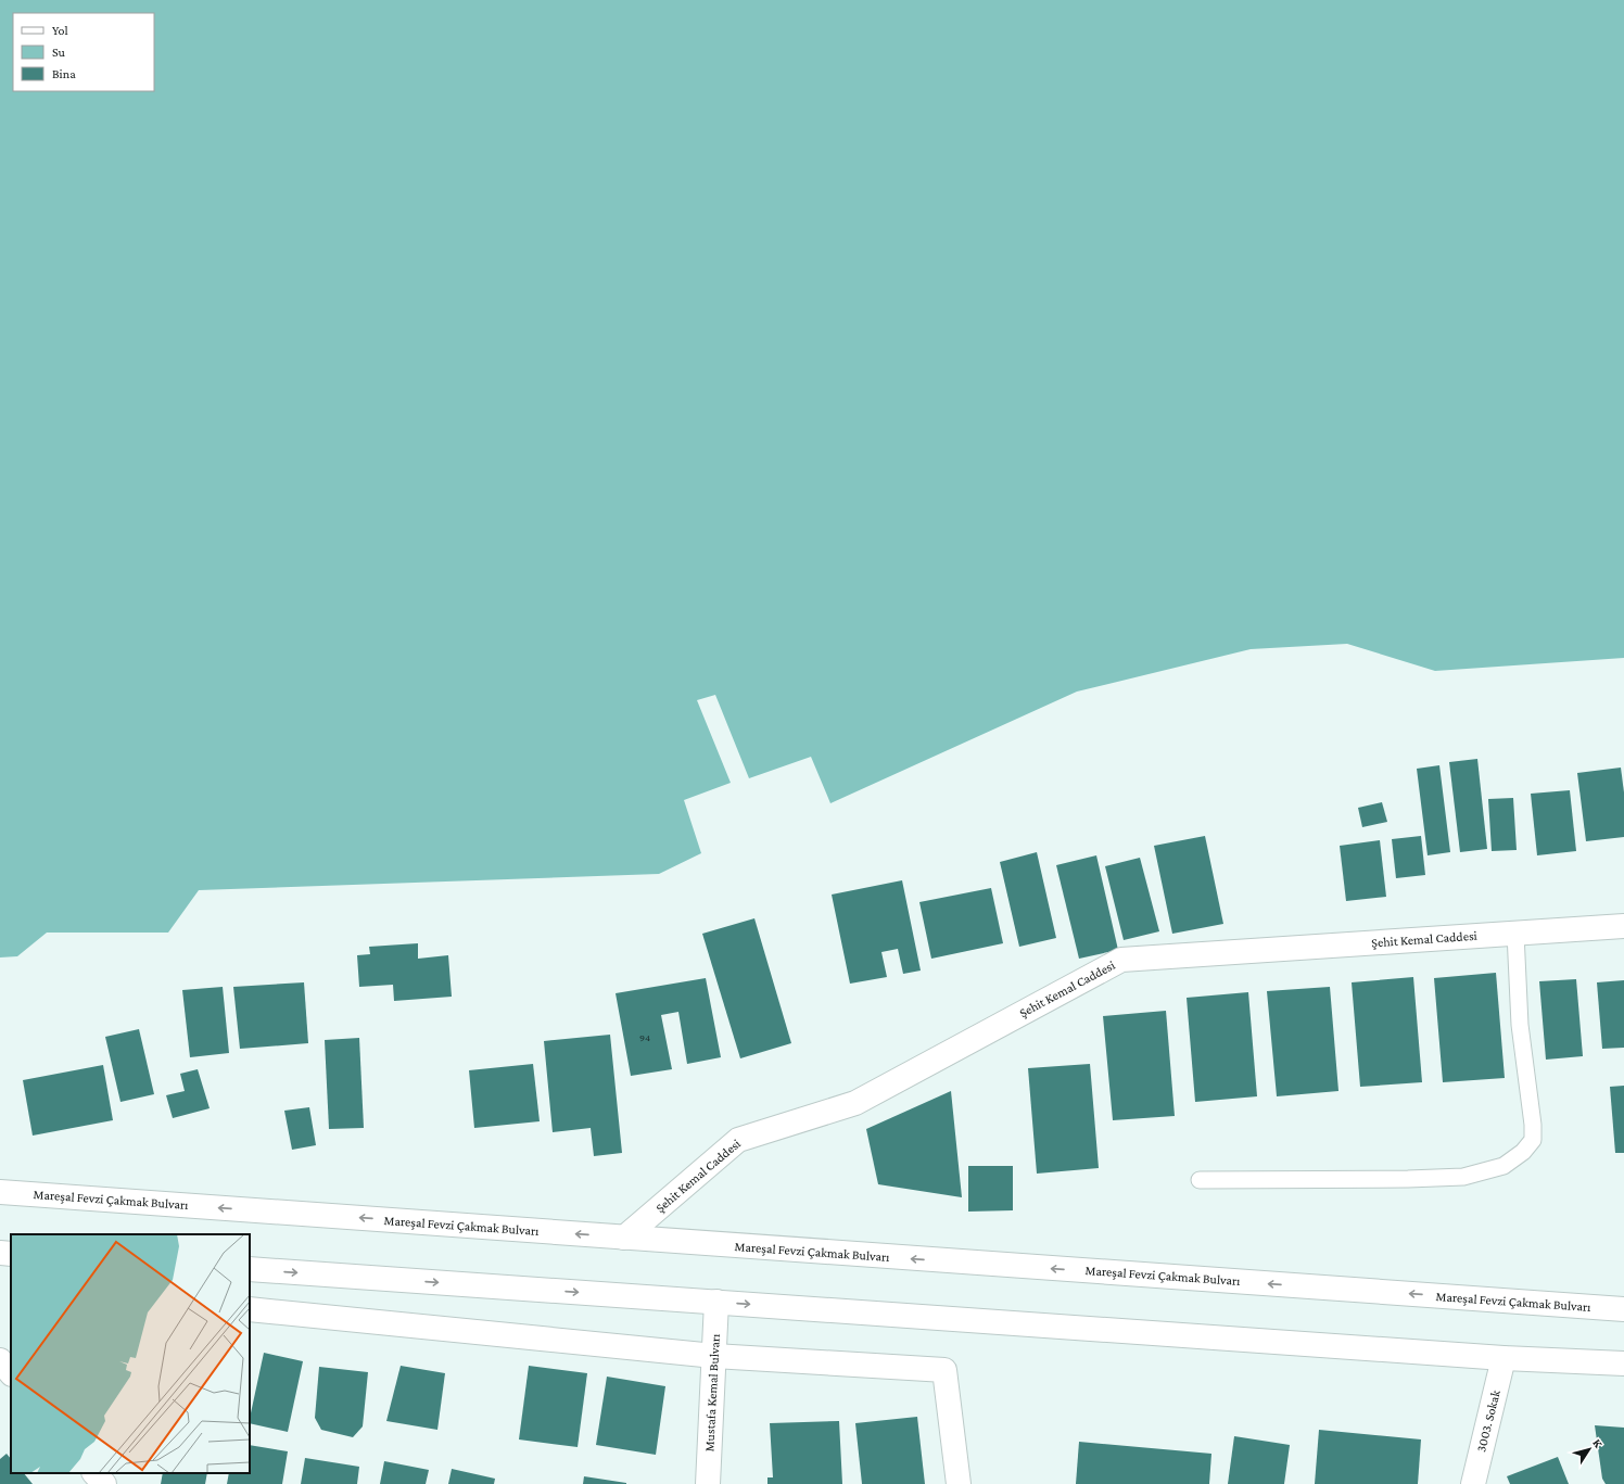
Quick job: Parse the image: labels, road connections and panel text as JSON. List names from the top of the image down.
{
  "streets": {
    "main road": [
      "Şehit Kemal Caddesi",
      "Mareşal Fevzi Çakmak Bulvarı",
      "Mustafa Kemal Bulvarı",
      "3003. Sokak"
    ]
  },
  "crossings": [
    ["Şehit Kemal Caddesi", "Mareşal Fevzi Çakmak Bulvarı"]
  ],
  "house_numbers": ["94"],
  "legend": ["Yol", "Su", "Bina"],
  "north": "top right"
}
